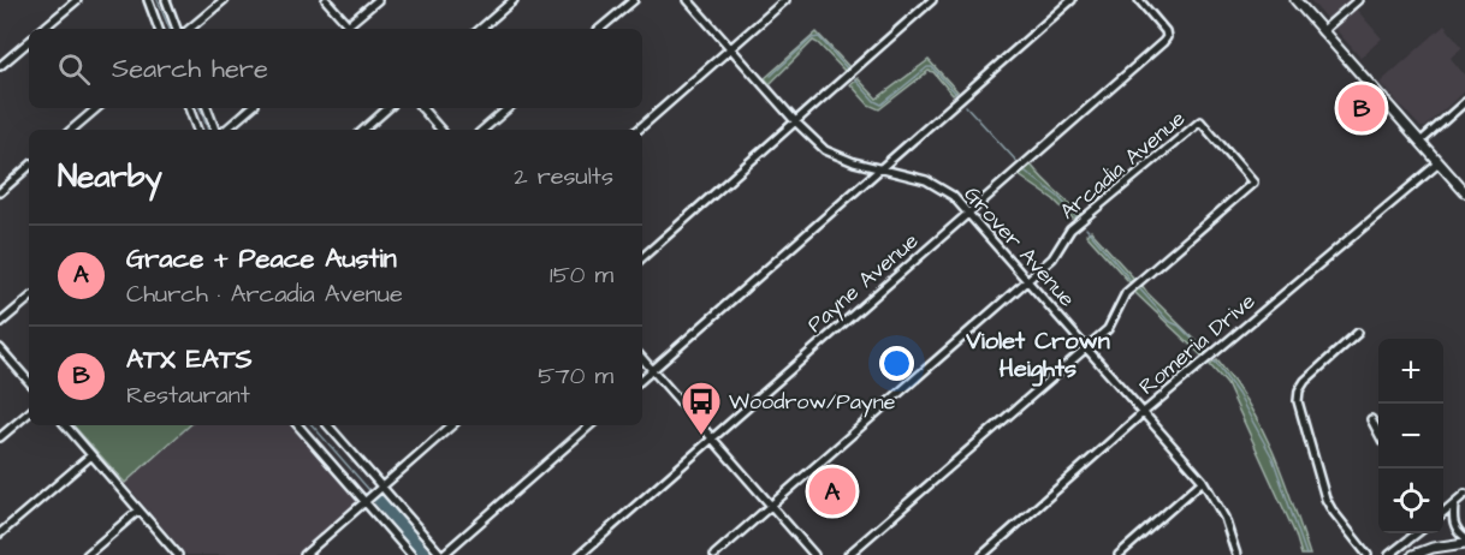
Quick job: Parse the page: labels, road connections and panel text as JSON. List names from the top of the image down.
{
  "streets": {
    "street": [
      "Arcadia Avenue",
      "Grover Avenue",
      "Payne Avenue",
      "Romeria Drive"
    ]
  },
  "crossings": [
    ["Arcadia Avenue", "Grover Avenue"],
    ["Grover Avenue", "Payne Avenue"],
    ["Grover Avenue", "Romeria Drive"]
  ],
  "districts": ["Violet Crown Heights"],
  "places": {
    "bus stop": ["Woodrow/Payne"]
  },
  "page": {
    "search": "Search here",
    "pins": ["B", "A"],
    "heading": ["Nearby", "2 results"],
    "list": [
      {
        "mark": "A",
        "name": "Grace + Peace Austin",
        "note": "Church · Arcadia Avenue",
        "value": "150 m"
      },
      {
        "mark": "B",
        "name": "ATX EATS",
        "note": "Restaurant",
        "value": "570 m"
      }
    ],
    "map_buttons": ["+", "−"]
  }
}
